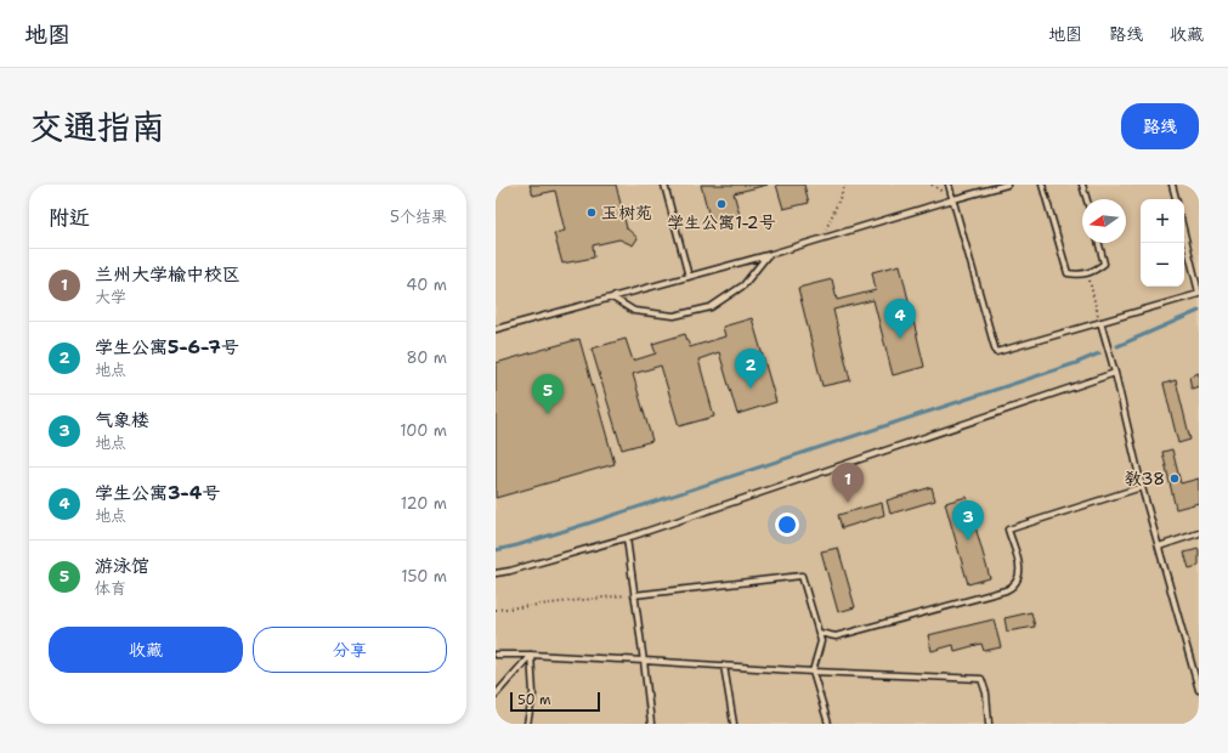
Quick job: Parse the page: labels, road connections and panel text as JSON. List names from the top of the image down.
{
  "places": ["学生公寓1-2号", "玉树苑", "教38"],
  "scale_bar": "50 m",
  "north": "left",
  "page": {
    "header": "地图",
    "nav": ["地图", "路线", "收藏"],
    "title": "交通指南",
    "buttons": [
      "路线",
      ["收藏", "分享"]
    ],
    "heading": ["附近", "5个结果"],
    "map_buttons": ["+", "−"],
    "list": [
      {
        "mark": "1",
        "name": "兰州大学榆中校区",
        "note": "大学",
        "value": "40 m"
      },
      {
        "mark": "2",
        "name": "学生公寓5-6-7号",
        "note": "地点",
        "value": "80 m"
      },
      {
        "mark": "3",
        "name": "气象楼",
        "note": "地点",
        "value": "100 m"
      },
      {
        "mark": "4",
        "name": "学生公寓3-4号",
        "note": "地点",
        "value": "120 m"
      },
      {
        "mark": "5",
        "name": "游泳馆",
        "note": "体育",
        "value": "150 m"
      }
    ],
    "pins": [
      "4",
      "2",
      "5",
      "1",
      "3"
    ],
    "scale": "50 m"
  }
}
